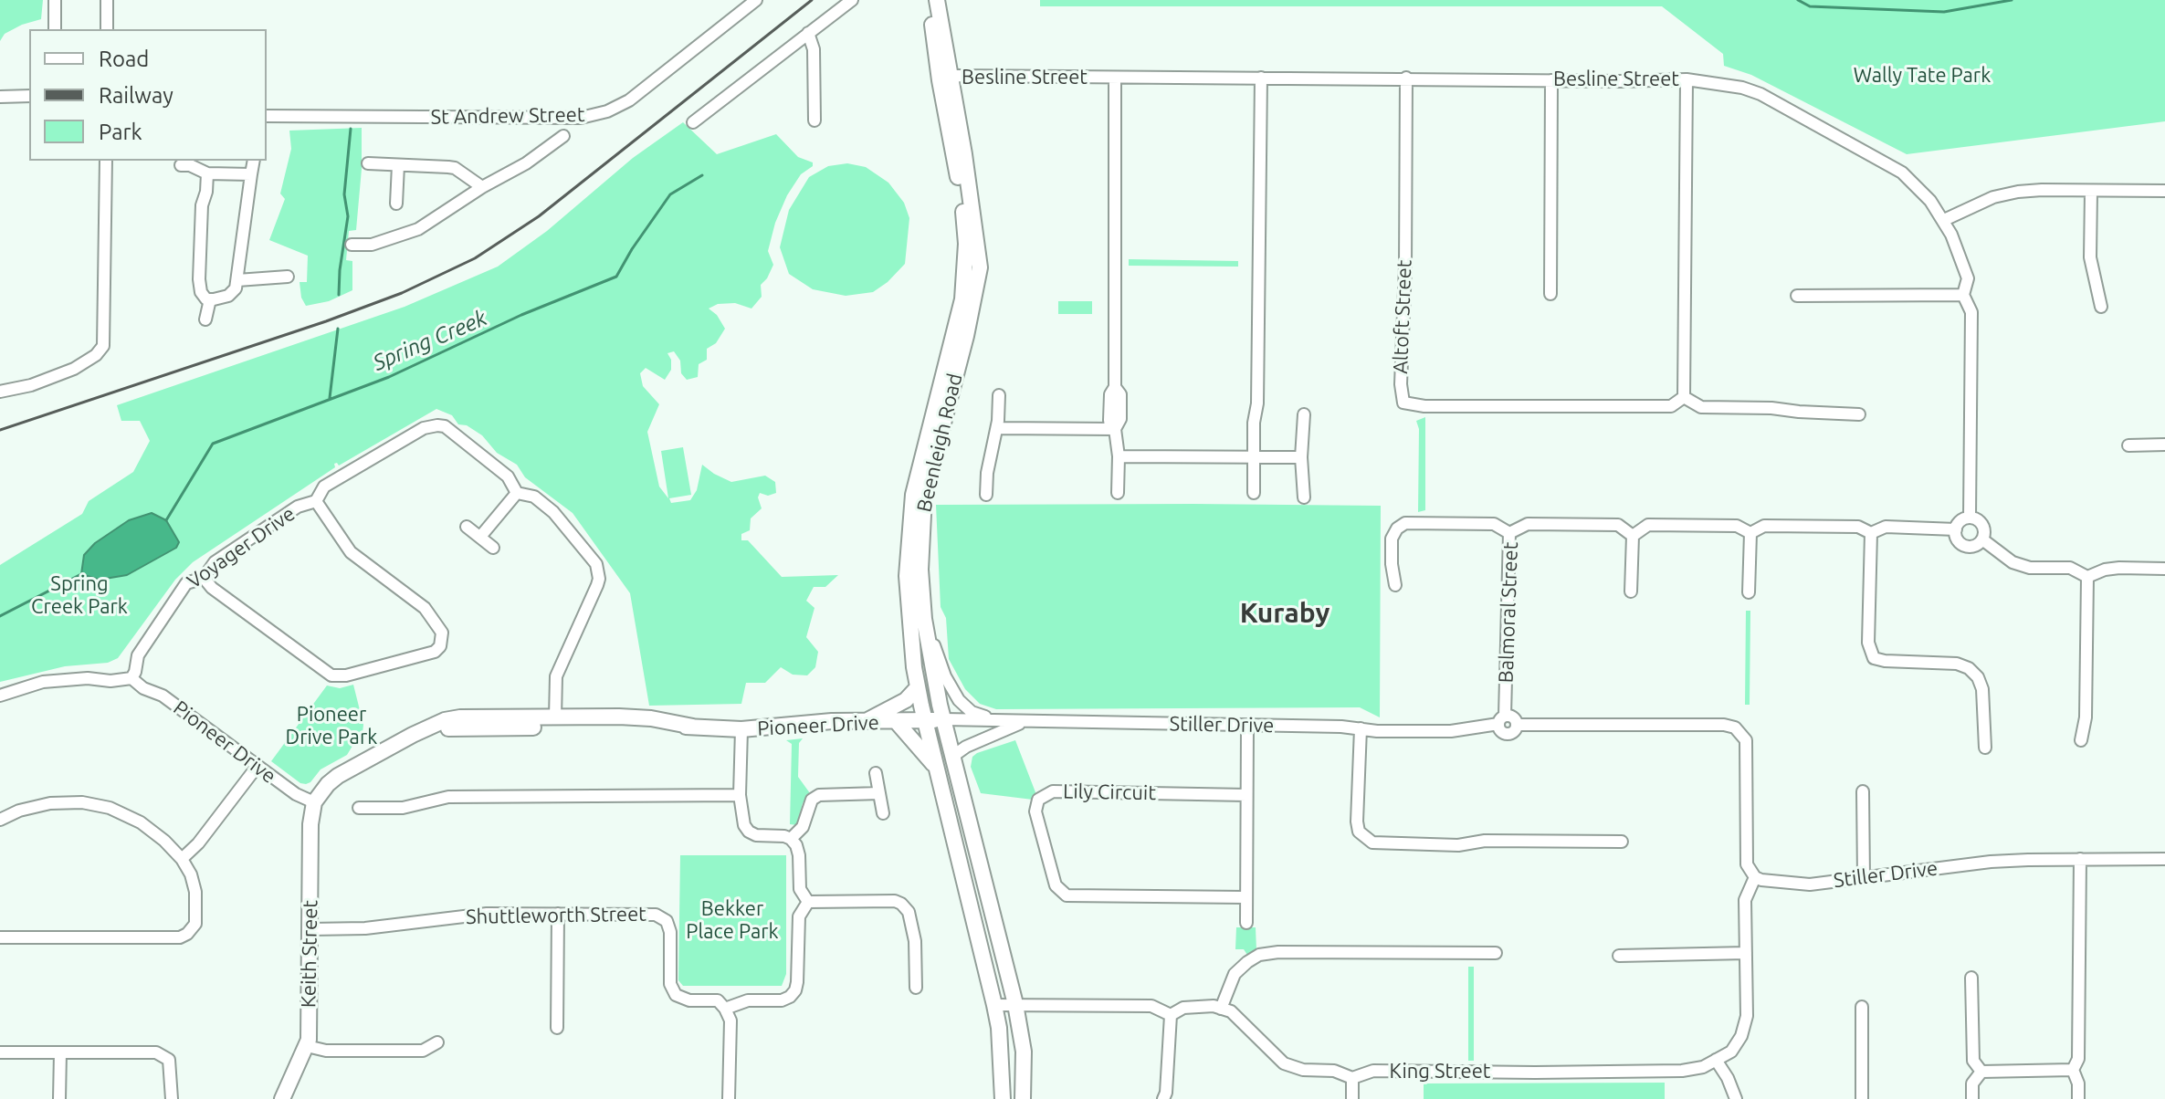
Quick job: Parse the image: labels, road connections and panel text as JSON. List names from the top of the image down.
{
  "streets": {
    "main road": ["Beenleigh Road", "Pioneer Drive", "Keith Street"],
    "street": [
      "Besline Street",
      "St Andrew Street",
      "Altoft Street",
      "Voyager Drive",
      "Balmoral Street",
      "Stiller Drive",
      "Lily Circuit",
      "Shuttleworth Street",
      "King Street"
    ]
  },
  "crossings": [
    ["Besline Street", "Altoft Street"],
    ["Besline Street", "Beenleigh Road"],
    ["Beenleigh Road", "Stiller Drive"],
    ["Beenleigh Road", "Pioneer Drive"],
    ["Voyager Drive", "Pioneer Drive"],
    ["Balmoral Street", "Stiller Drive"],
    ["Stiller Drive", "Pioneer Drive"],
    ["Stiller Drive", "King Street"],
    ["Pioneer Drive", "Keith Street"],
    ["Shuttleworth Street", "Keith Street"]
  ],
  "districts": ["Kuraby"],
  "water": ["Spring Creek"],
  "parks": [
    "Wally Tate Park",
    "Spring Creek Park",
    "Pioneer Drive Park",
    "Bekker Place Park"
  ],
  "legend": ["Road", "Railway", "Park"]
}
